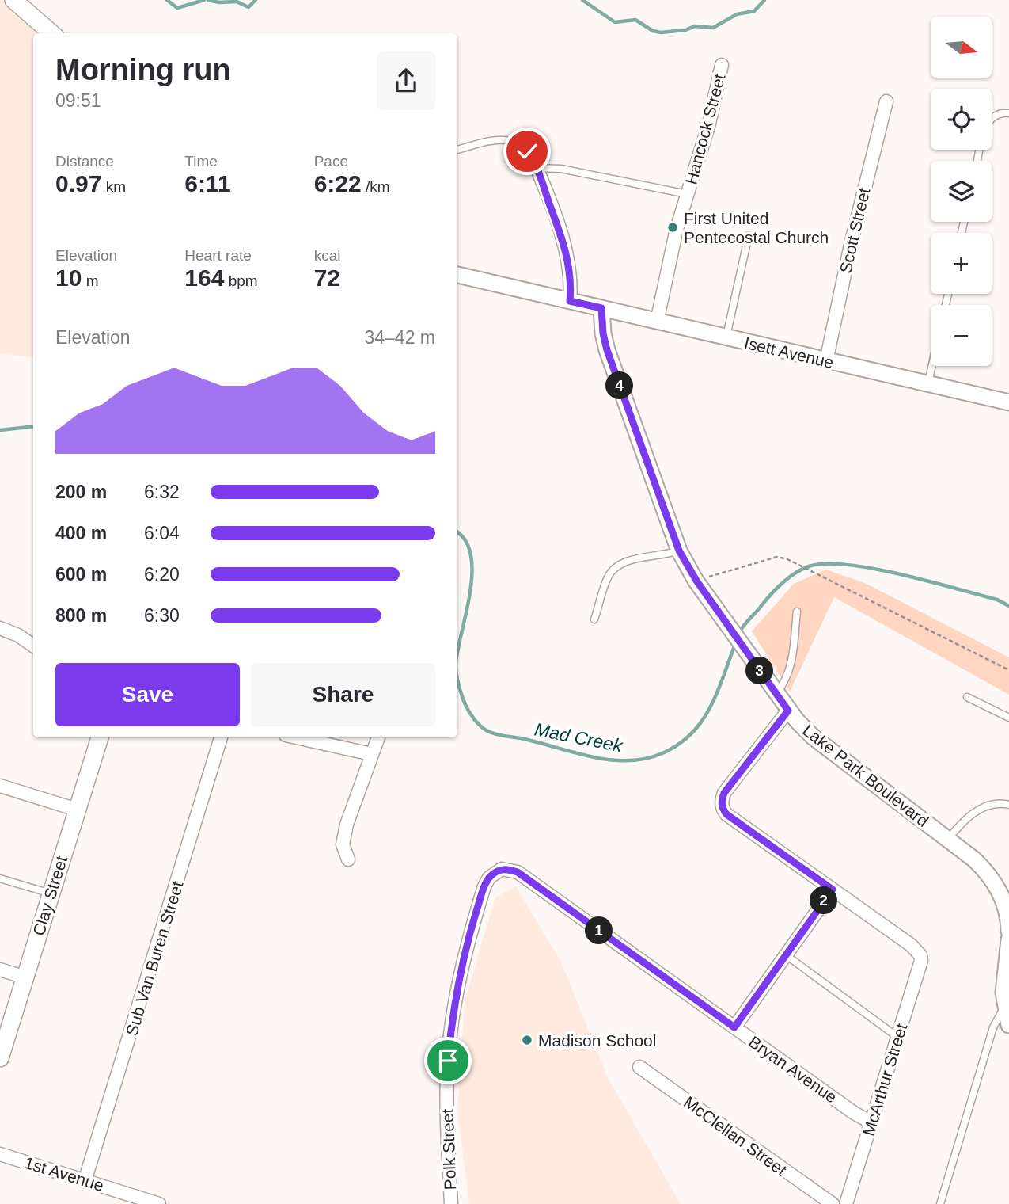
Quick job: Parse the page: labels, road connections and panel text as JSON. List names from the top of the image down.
{
  "streets": {
    "main road": ["Clay Street"],
    "street": [
      "Hancock Street",
      "Scott Street",
      "Isett Avenue",
      "Lake Park Boulevard",
      "Sub Van Buren Street",
      "Bryan Avenue",
      "McArthur Street",
      "McClellan Street",
      "Polk Street",
      "1st Avenue"
    ]
  },
  "crossings": [
    ["Hancock Street", "Isett Avenue"],
    ["Scott Street", "Isett Avenue"],
    ["Isett Avenue", "Lake Park Boulevard"],
    ["Sub Van Buren Street", "1st Avenue"],
    ["Bryan Avenue", "McArthur Street"],
    ["Bryan Avenue", "Polk Street"]
  ],
  "water": ["Mad Creek"],
  "places": ["First United Pentecostal Church", "Madison School"],
  "north": "right",
  "page": {
    "map_buttons": ["+", "−"],
    "heading": ["Morning run", "09:51"],
    "stats": [
      ["Distance", "0.97 km"],
      ["Time", "6:11"],
      ["Pace", "6:22 /km"],
      ["Elevation", "10 m"],
      ["Heart rate", "164 bpm"],
      ["kcal", "72"]
    ],
    "chart": ["Elevation", "34–42 m"],
    "pins": [
      "4",
      "3",
      "2",
      "1"
    ],
    "list": [
      {
        "name": "200 m",
        "note": "6:32"
      },
      {
        "name": "400 m",
        "note": "6:04"
      },
      {
        "name": "600 m",
        "note": "6:20"
      },
      {
        "name": "800 m",
        "note": "6:30"
      }
    ],
    "buttons": ["Save", "Share"]
  }
}
